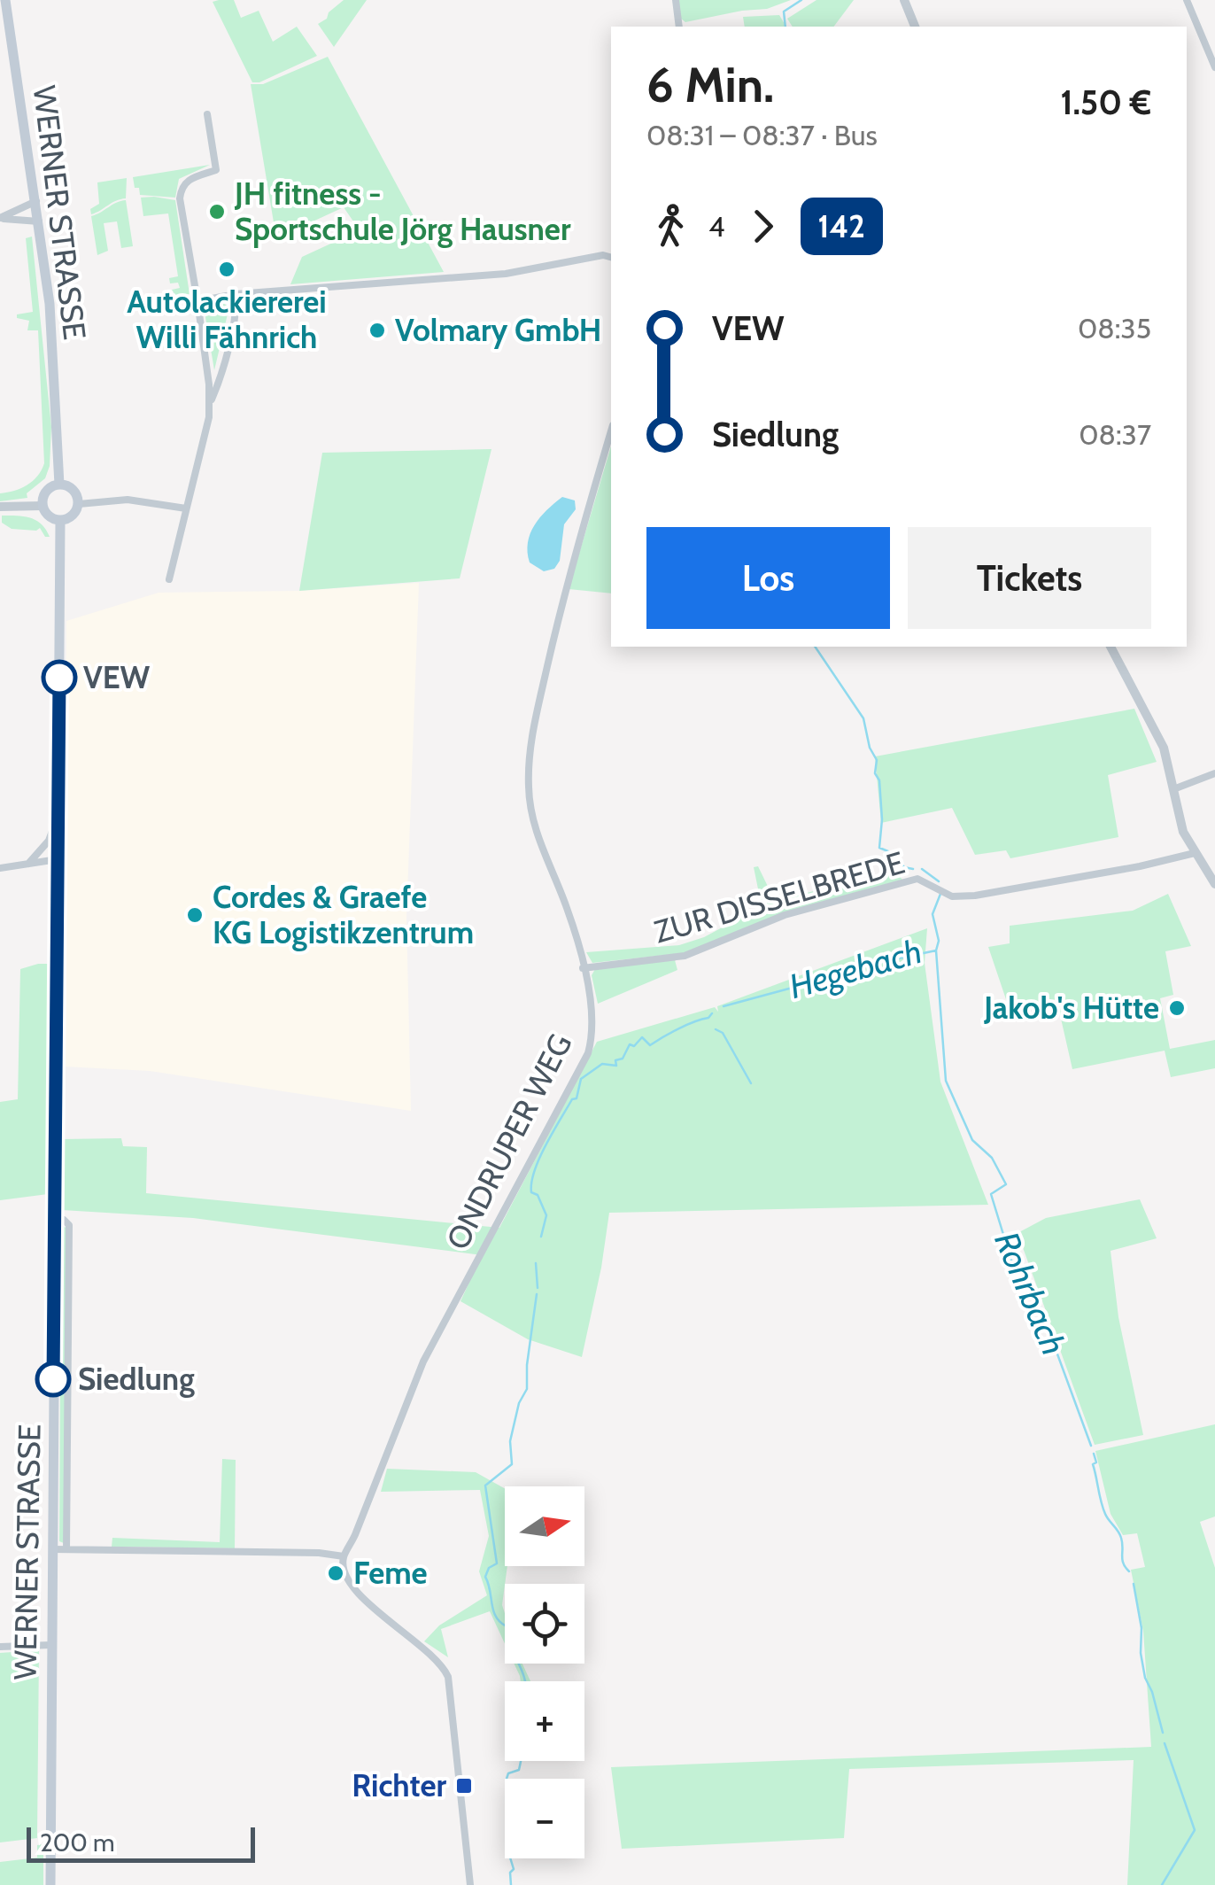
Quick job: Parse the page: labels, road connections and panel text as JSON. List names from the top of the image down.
{
  "streets": {
    "main road": ["WERNER STRASSE"],
    "street": ["ZUR DISSELBREDE", "ONDRUPER WEG"]
  },
  "crossings": [
    ["ZUR DISSELBREDE", "ONDRUPER WEG"]
  ],
  "water": ["Hegebach", "Rohrbach"],
  "places": {
    "other": [
      "JH fitness - Sportschule Jörg Hausner",
      "Autolackiererei Willi Fähnrich",
      "Volmary GmbH",
      "VEW",
      "Cordes & Graefe KG Logistikzentrum",
      "Jakob's Hütte",
      "Siedlung",
      "Feme"
    ],
    "transit": ["Richter"]
  },
  "lines": ["bus line 142"],
  "scale_bar": "200 m",
  "north": "right",
  "page": {
    "heading": ["6 Min.", "08:31 – 08:37 · Bus", "1.50 €"],
    "legs": ["4", "142"],
    "list": [
      {
        "name": "VEW",
        "value": "08:35"
      },
      {
        "name": "Siedlung",
        "value": "08:37"
      }
    ],
    "buttons": ["Los", "Tickets"],
    "map_buttons": ["+", "−"],
    "scale": "200 m"
  }
}
